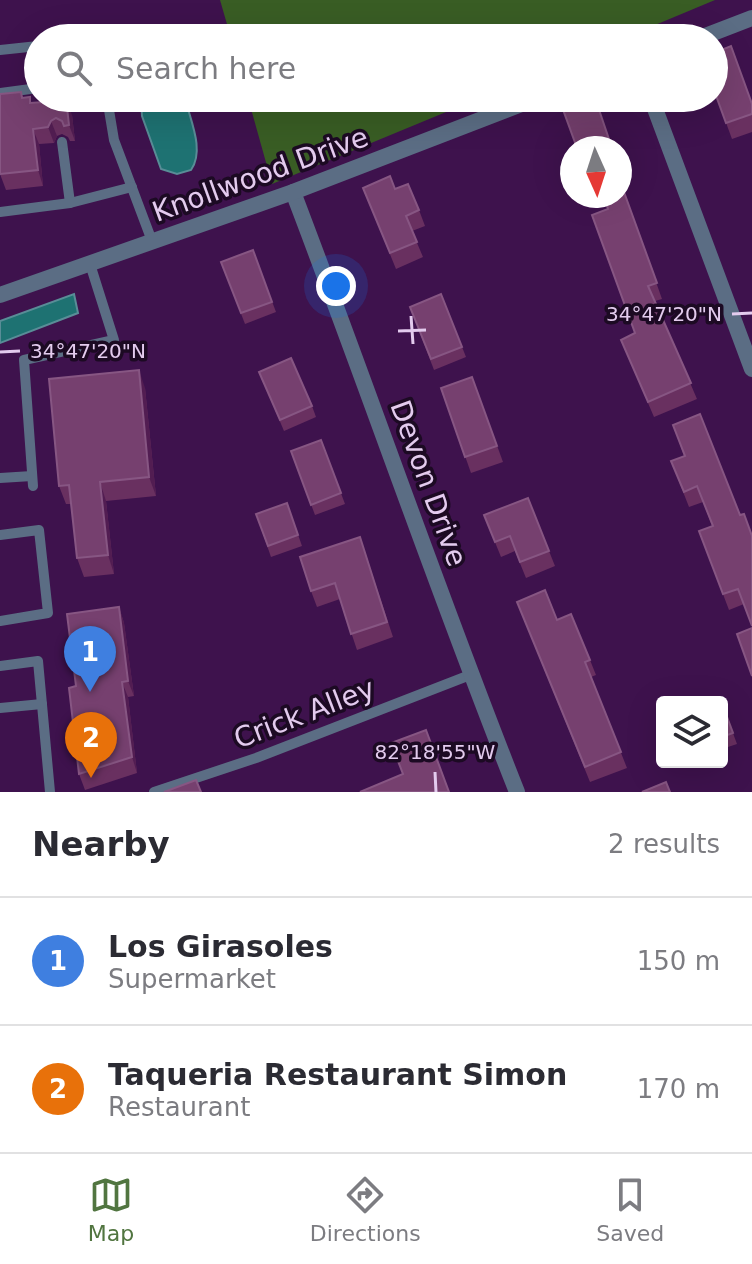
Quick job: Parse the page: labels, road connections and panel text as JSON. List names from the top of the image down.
{
  "streets": {
    "street": ["Knollwood Drive", "Devon Drive"],
    "lane": ["Crick Alley"]
  },
  "crossings": [
    ["Knollwood Drive", "Devon Drive"],
    ["Devon Drive", "Crick Alley"]
  ],
  "north": "bottom",
  "page": {
    "search": "Search here",
    "pins": ["1", "2"],
    "heading": ["Nearby", "2 results"],
    "list": [
      {
        "mark": "1",
        "name": "Los Girasoles",
        "note": "Supermarket",
        "value": "150 m"
      },
      {
        "mark": "2",
        "name": "Taqueria Restaurant Simon",
        "note": "Restaurant",
        "value": "170 m"
      }
    ],
    "nav": ["Map", "Directions", "Saved"]
  },
  "coordinates": ["34°47'20\"N", "82°18'55\"W"]
}
